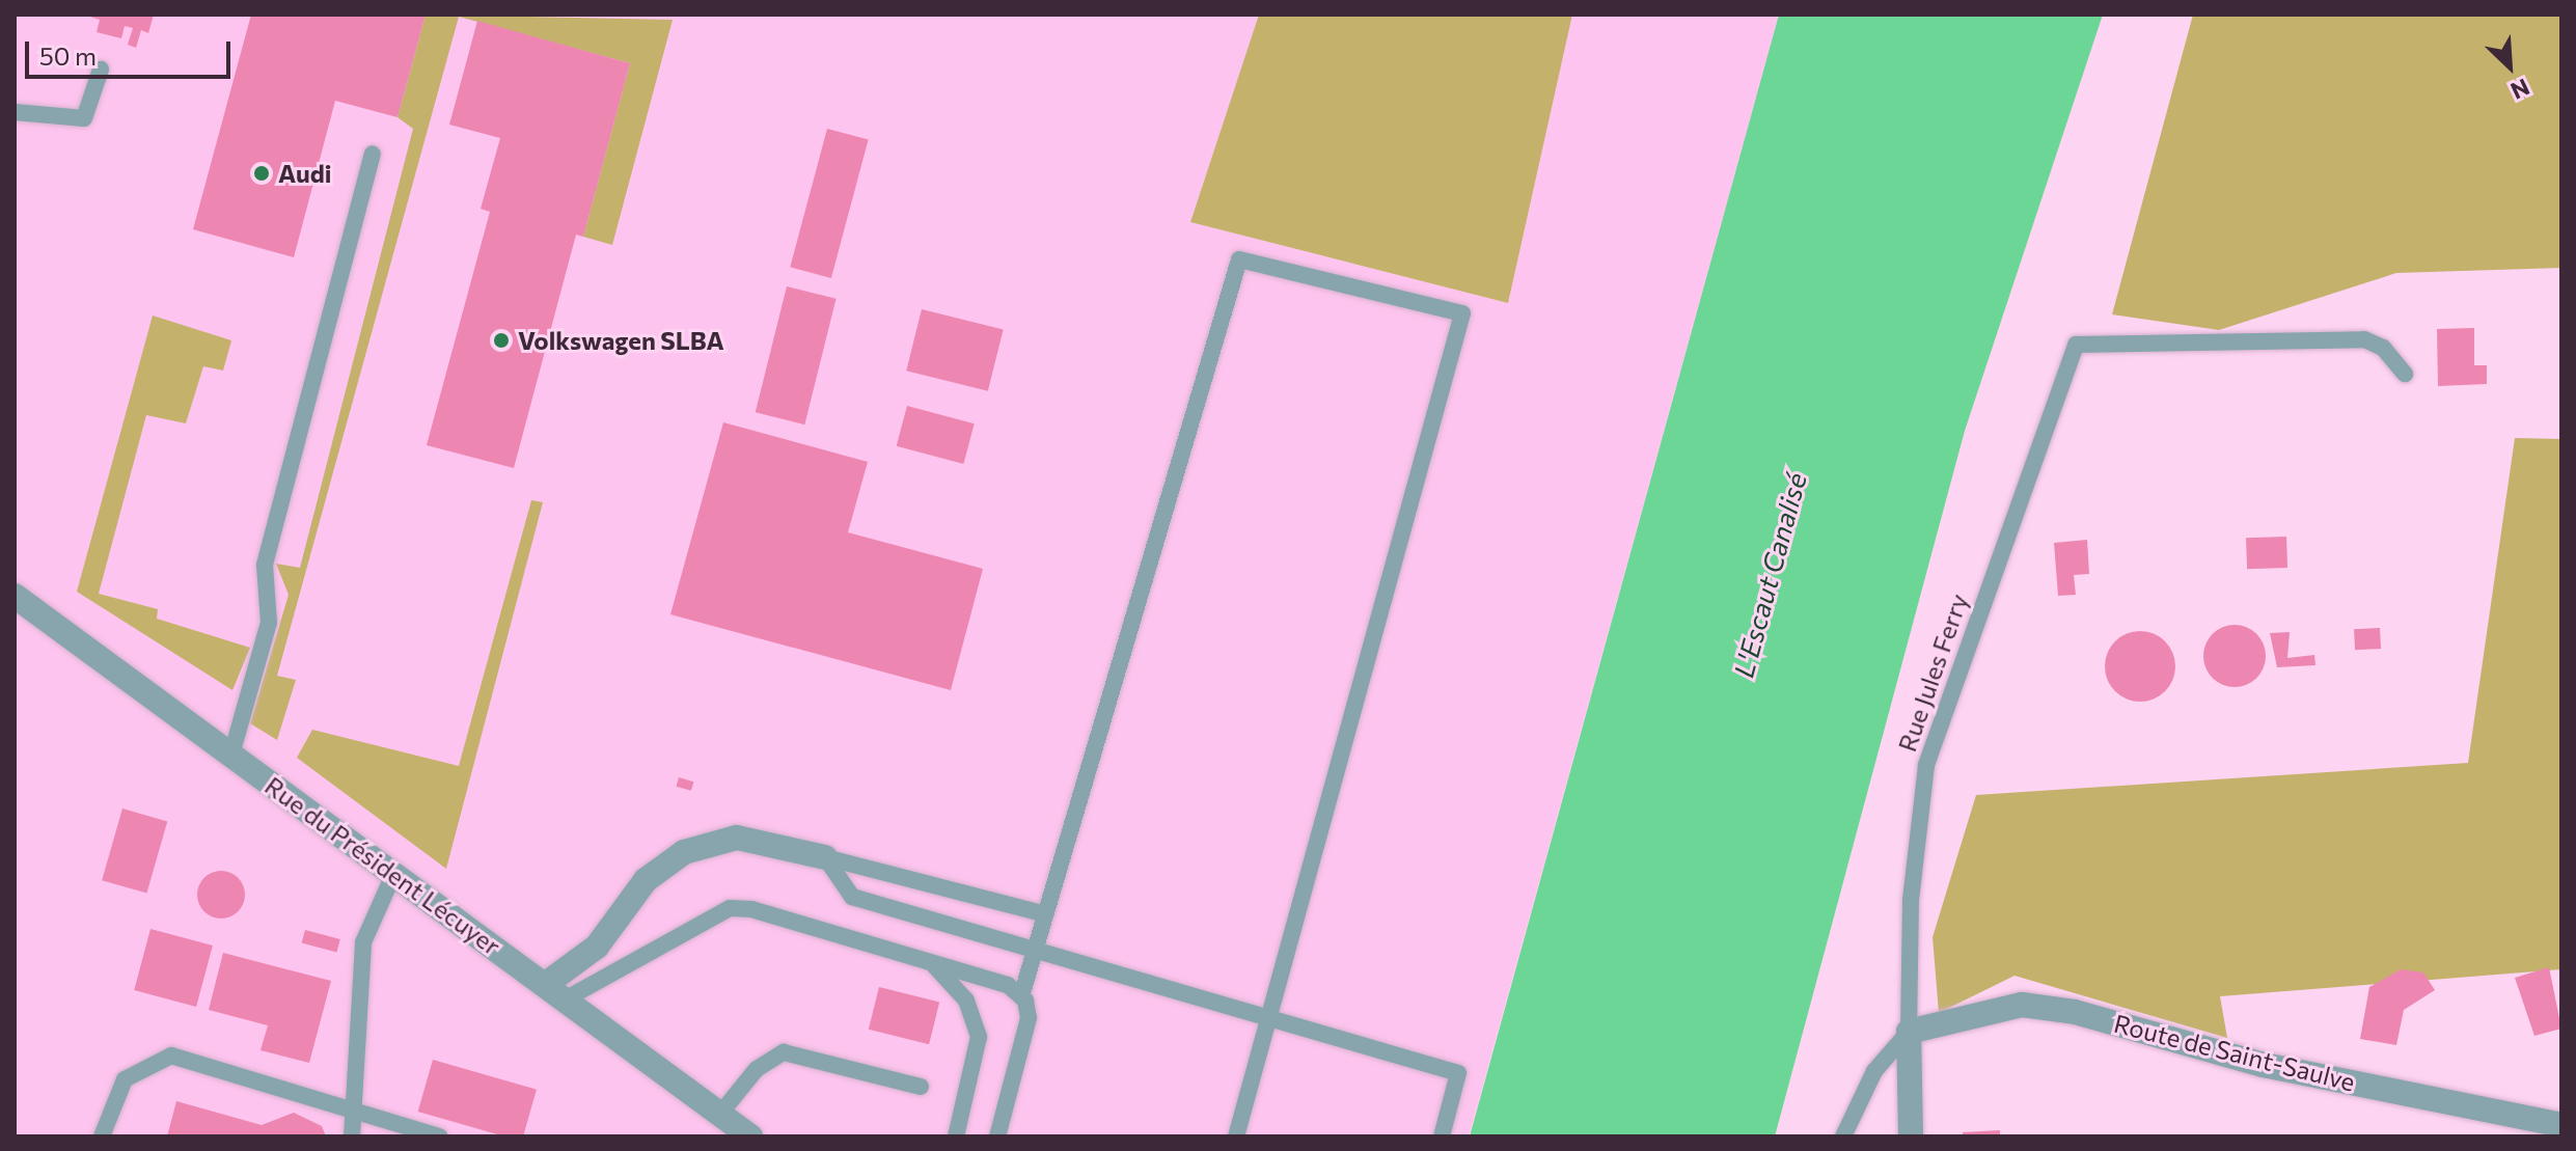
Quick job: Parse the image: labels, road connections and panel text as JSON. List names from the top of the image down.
{
  "streets": {
    "street": ["Rue du Président Lécuyer", "Route de Saint-Saulve"],
    "lane": ["Rue Jules Ferry"]
  },
  "crossings": [
    ["Rue Jules Ferry", "Route de Saint-Saulve"]
  ],
  "water": ["L'Escaut Canalisé"],
  "places": ["Audi", "Volkswagen SLBA"],
  "scale_bar": "50 m",
  "north": "bottom right"
}
